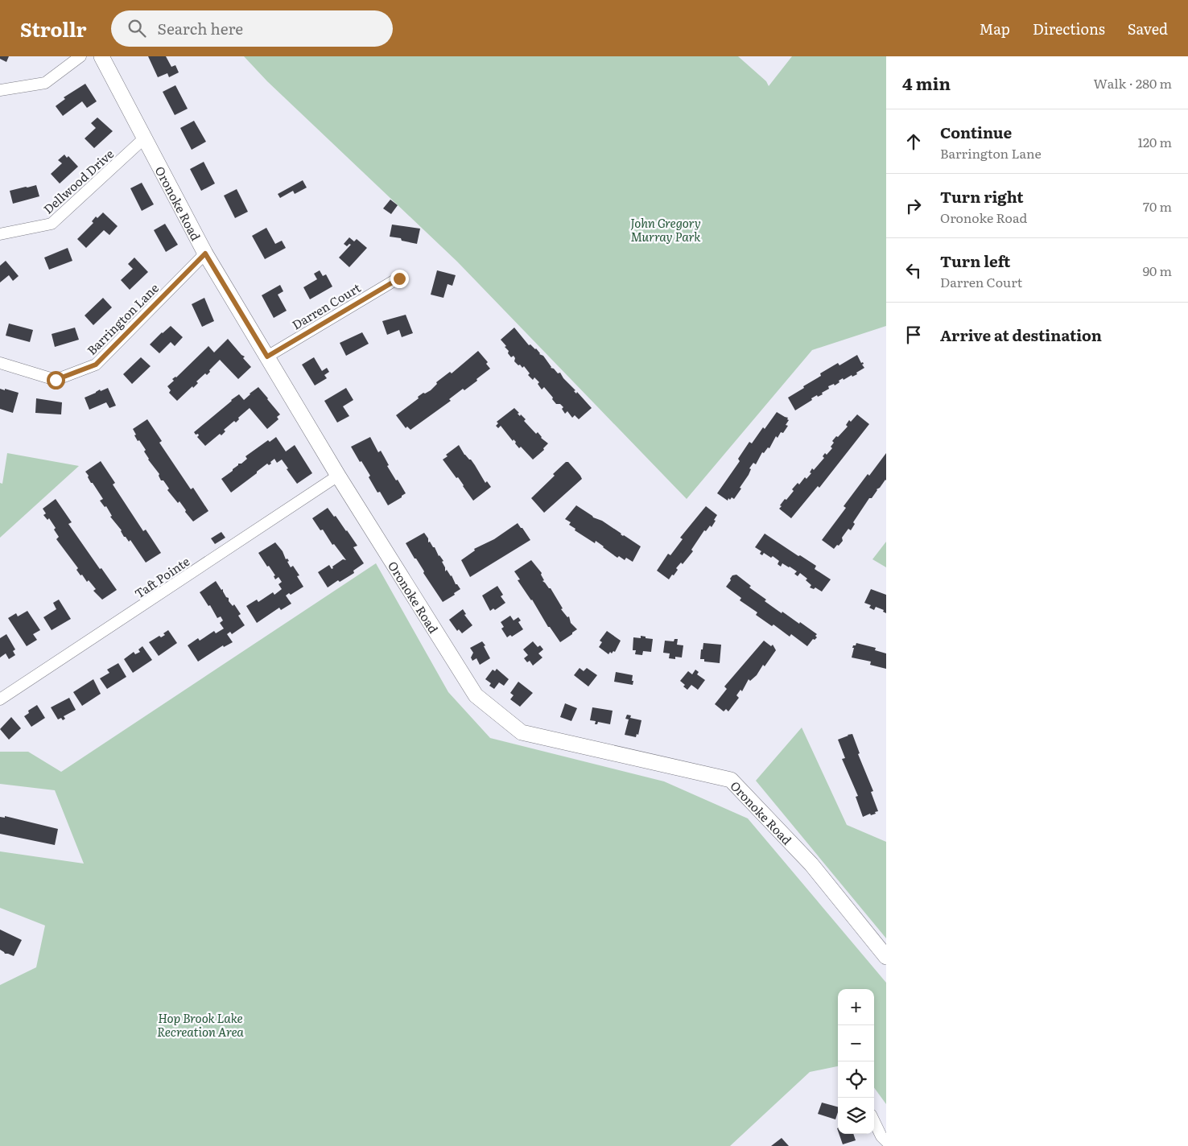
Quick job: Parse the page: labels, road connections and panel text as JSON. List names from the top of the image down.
{
  "streets": {
    "street": [
      "Dellwood Drive",
      "Oronoke Road",
      "Darren Court",
      "Barrington Lane",
      "Taft Pointe"
    ]
  },
  "crossings": [
    ["Dellwood Drive", "Oronoke Road"],
    ["Oronoke Road", "Darren Court"],
    ["Oronoke Road", "Barrington Lane"],
    ["Oronoke Road", "Taft Pointe"]
  ],
  "parks": ["John Gregory Murray Park", "Hop Brook Lake Recreation Area"],
  "page": {
    "header": "Strollr",
    "search": "Search here",
    "nav": ["Map", "Directions", "Saved"],
    "heading": ["4 min", "Walk · 280 m"],
    "list": [
      ["Continue", "Barrington Lane", "120 m"],
      ["Turn right", "Oronoke Road", "70 m"],
      ["Turn left", "Darren Court", "90 m"],
      "Arrive at destination"
    ],
    "map_buttons": ["+", "−"]
  }
}
